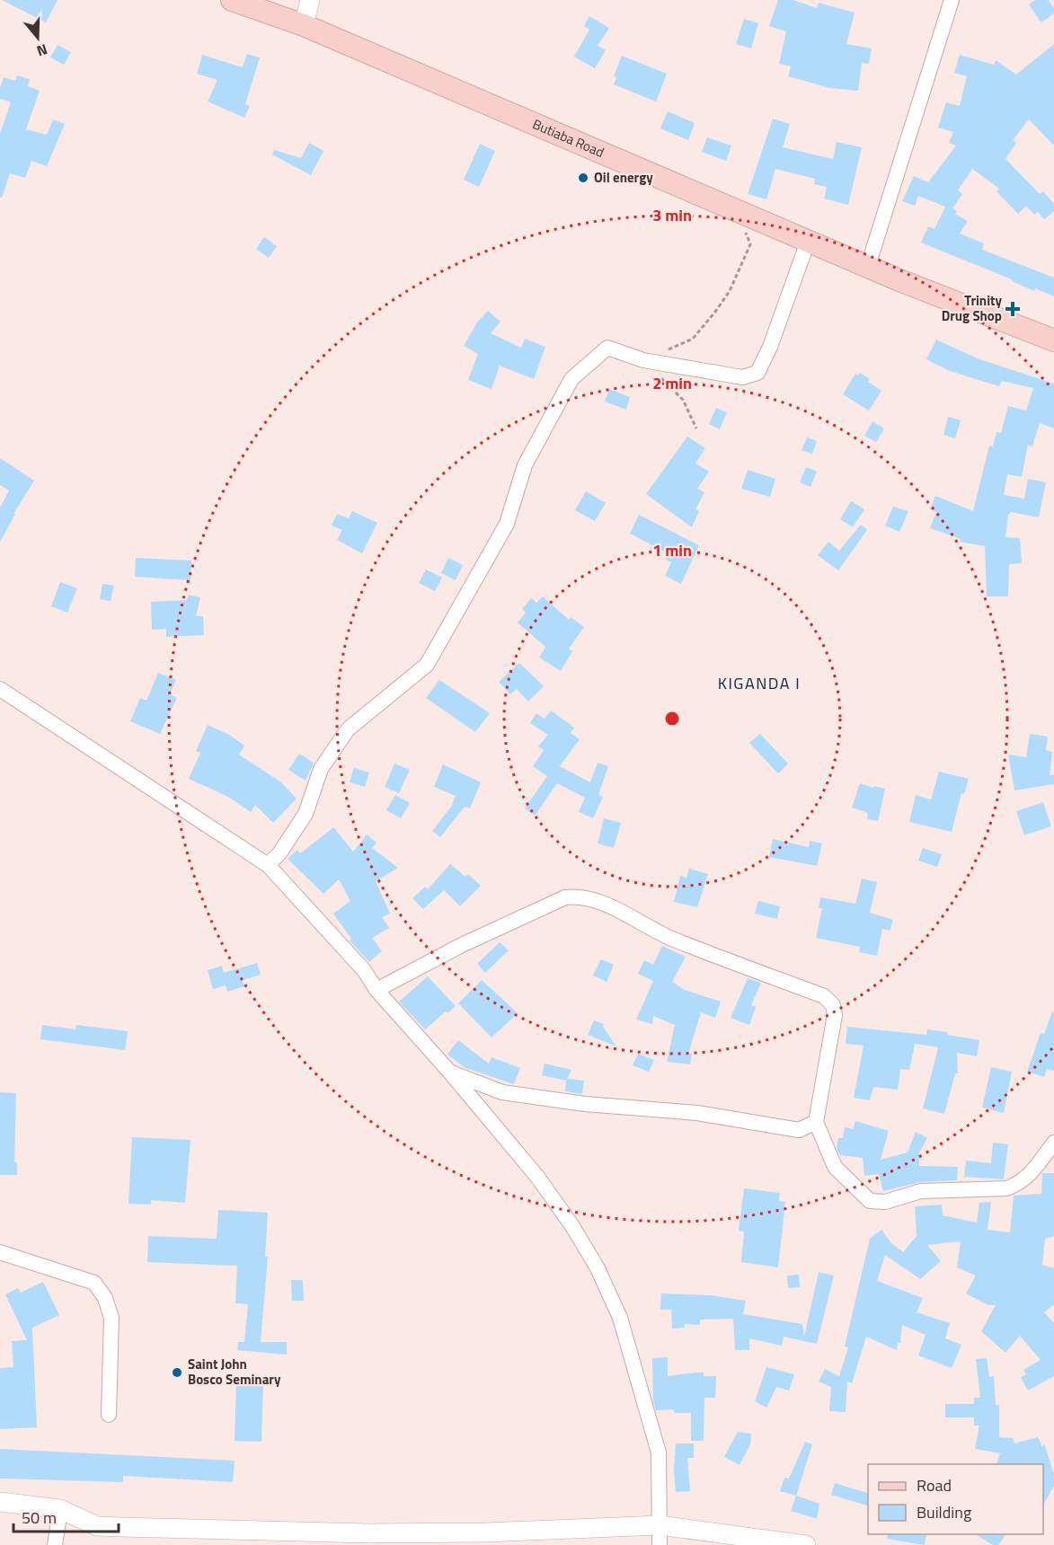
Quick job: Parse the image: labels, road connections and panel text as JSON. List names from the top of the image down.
{
  "streets": {
    "main road": ["Butiaba Road"]
  },
  "districts": ["KIGANDA I"],
  "places": {
    "other": ["Oil energy", "Saint John Bosco Seminary"],
    "health": ["Trinity Drug Shop"]
  },
  "legend": ["Road", "Building"],
  "scale_bar": "50 m",
  "north": "bottom",
  "rings": ["3 min", "2 min", "1 min"]
}
